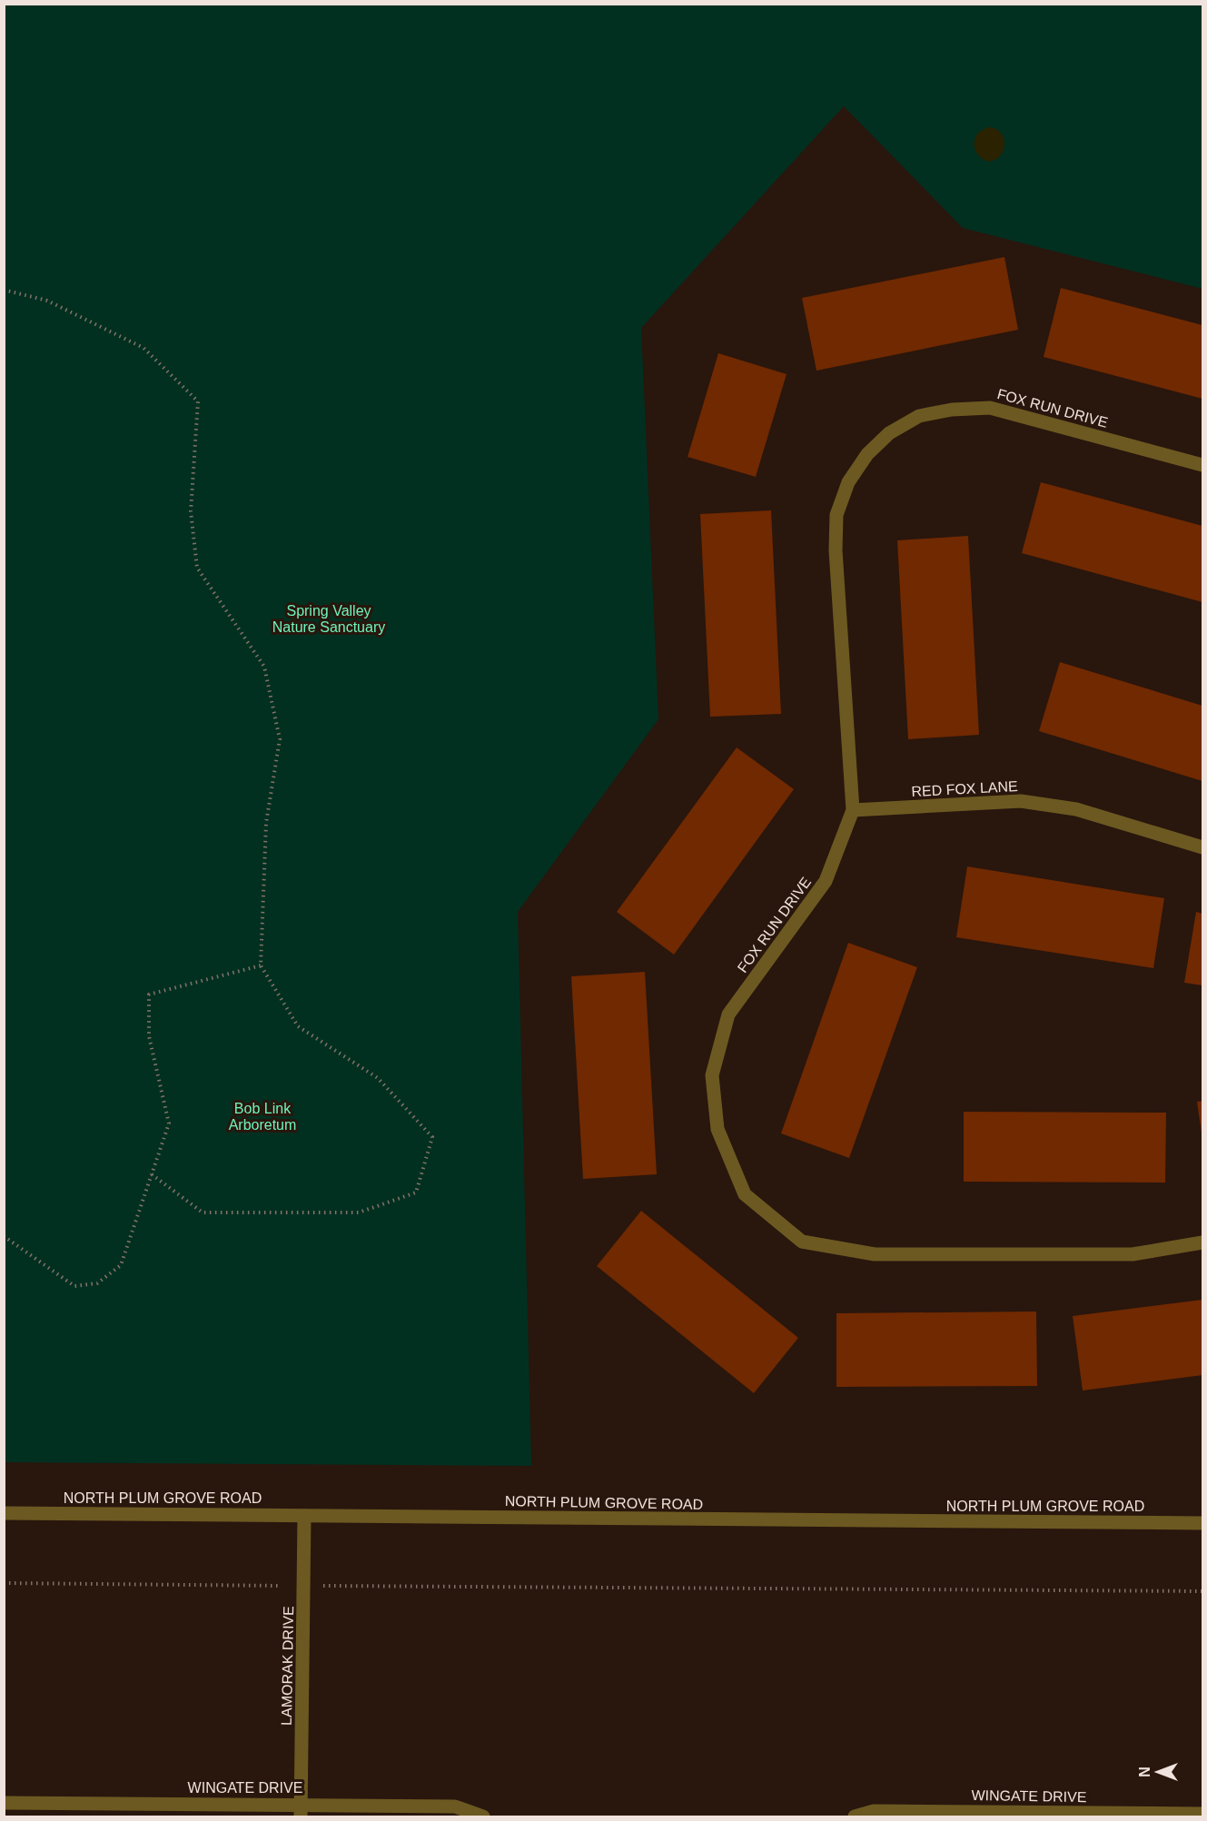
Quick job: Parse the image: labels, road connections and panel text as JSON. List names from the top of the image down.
{
  "streets": {
    "street": [
      "FOX RUN DRIVE",
      "RED FOX LANE",
      "NORTH PLUM GROVE ROAD",
      "LAMORAK DRIVE",
      "WINGATE DRIVE"
    ]
  },
  "crossings": [
    ["FOX RUN DRIVE", "RED FOX LANE"],
    ["NORTH PLUM GROVE ROAD", "LAMORAK DRIVE"],
    ["LAMORAK DRIVE", "WINGATE DRIVE"]
  ],
  "parks": ["Spring Valley Nature Sanctuary", "Bob Link Arboretum"],
  "north": "left"
}
